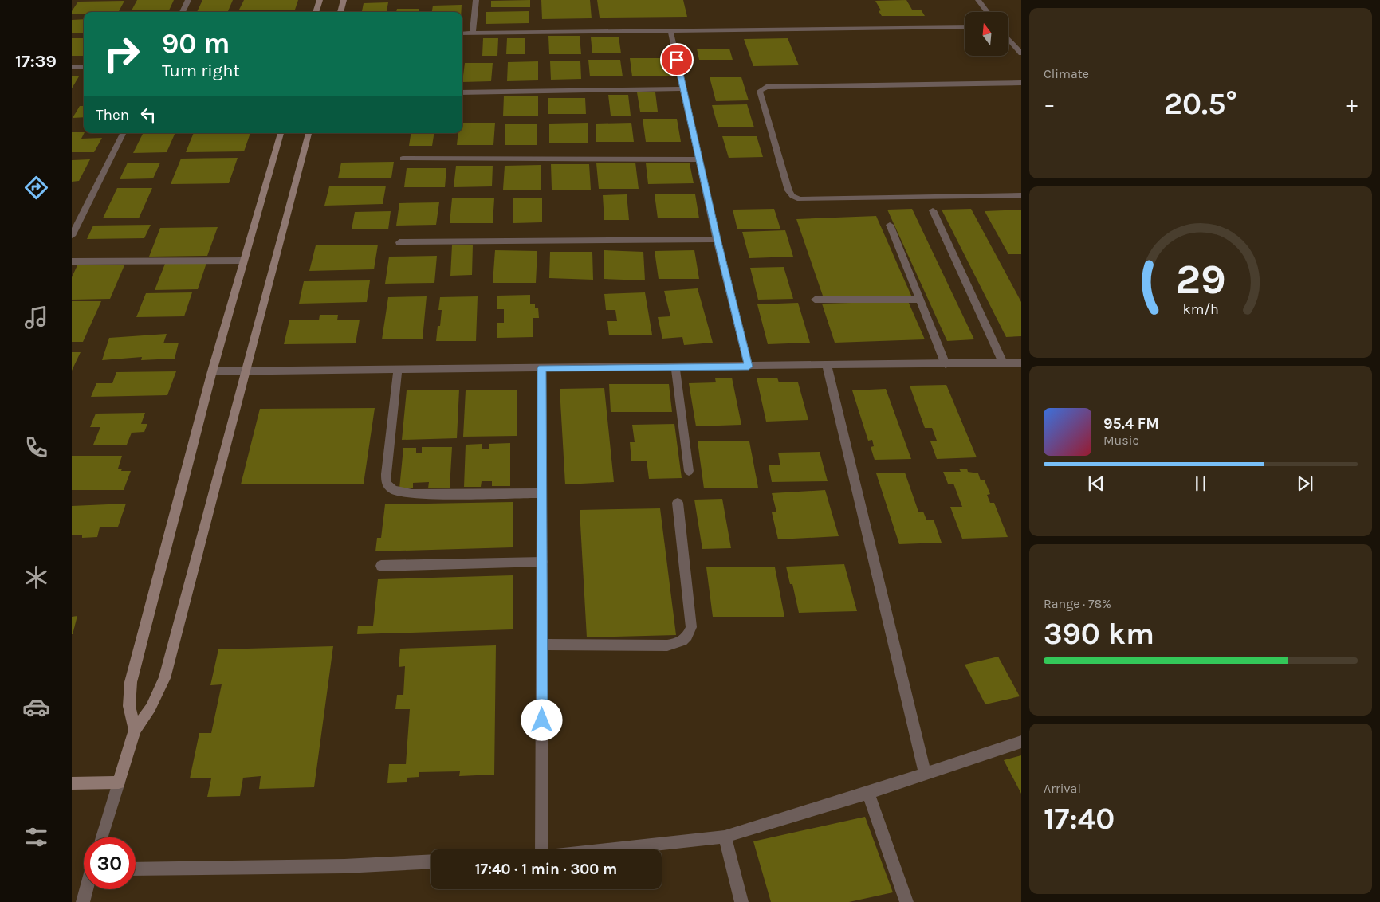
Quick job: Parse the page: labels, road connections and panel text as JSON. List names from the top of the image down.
{
  "north": "top",
  "page": {
    "tabs": "17:39",
    "tile": [
      "Climate",
      ["Range · 78%", "390 km"],
      ["Arrival", "17:40"]
    ],
    "turn": ["90 m", "Turn right"],
    "heat": ["−", "20.5°", "+"],
    "then": "Then",
    "song": ["95.4 FM", "Music"],
    "limit": "30",
    "trip": "17:40 · 1 min · 300 m",
    "gauge": ["29", "km/h"]
  }
}
